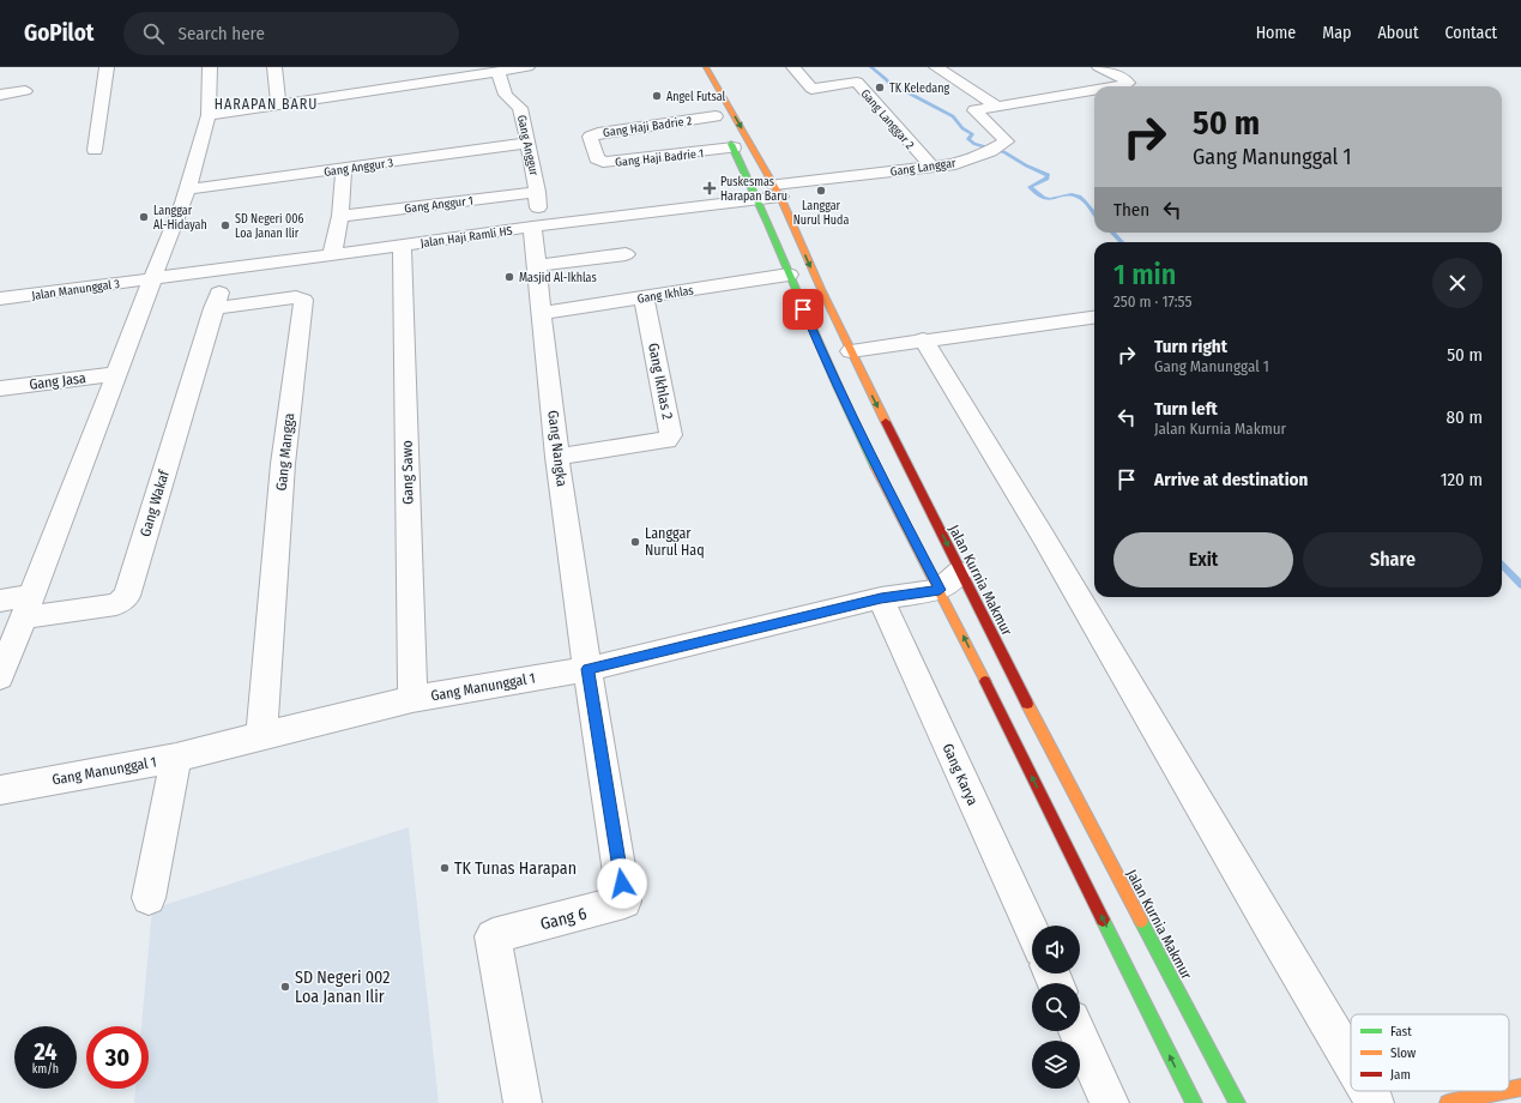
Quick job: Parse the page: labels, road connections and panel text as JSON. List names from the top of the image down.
{
  "streets": {
    "main road": ["Jalan Kurnia Makmur"],
    "street": [
      "Gang Langgar 2",
      "Gang Haji Badrie 2",
      "Gang Anggur",
      "Gang Haji Badrie 1",
      "Gang Anggur 3",
      "Gang Langgar",
      "Gang Anggur 1",
      "Jalan Haji Ramli HS",
      "Jalan Manunggal 3",
      "Gang Ikhlas",
      "Gang Jasa",
      "Gang Ikhlas 2",
      "Gang Nangka",
      "Gang Mangga",
      "Gang Sawo",
      "Gang Wakaf",
      "Gang Manunggal 1",
      "Gang Karya",
      "Gang 6"
    ]
  },
  "crossings": [
    ["Gang Langgar 2", "Gang Langgar"],
    ["Gang Haji Badrie 2", "Gang Haji Badrie 1"],
    ["Gang Haji Badrie 2", "Jalan Kurnia Makmur"],
    ["Gang Anggur", "Gang Anggur 3"],
    ["Gang Anggur", "Gang Anggur 1"],
    ["Gang Anggur", "Jalan Haji Ramli HS"],
    ["Gang Anggur", "Gang Nangka"],
    ["Gang Haji Badrie 1", "Jalan Kurnia Makmur"],
    ["Gang Langgar", "Jalan Haji Ramli HS"],
    ["Gang Langgar", "Jalan Kurnia Makmur"],
    ["Jalan Haji Ramli HS", "Jalan Manunggal 3"],
    ["Jalan Haji Ramli HS", "Gang Nangka"],
    ["Jalan Haji Ramli HS", "Gang Sawo"],
    ["Jalan Haji Ramli HS", "Jalan Kurnia Makmur"],
    ["Gang Ikhlas", "Gang Ikhlas 2"],
    ["Gang Ikhlas", "Gang Nangka"],
    ["Gang Ikhlas", "Jalan Kurnia Makmur"],
    ["Gang Ikhlas 2", "Gang Nangka"],
    ["Gang Nangka", "Gang Manunggal 1"],
    ["Gang Nangka", "Gang 6"],
    ["Gang Mangga", "Gang Wakaf"],
    ["Gang Mangga", "Gang Manunggal 1"],
    ["Gang Sawo", "Gang Manunggal 1"],
    ["Jalan Kurnia Makmur", "Gang Manunggal 1"],
    ["Gang Manunggal 1", "Gang Karya"],
    ["Gang Manunggal 1", "Gang 6"]
  ],
  "districts": ["HARAPAN BARU"],
  "places": {
    "other": [
      "TK Keledang",
      "Angel Futsal",
      "Langgar Nurul Huda",
      "Langgar Al-Hidayah",
      "SD Negeri 006 Loa Janan Ilir",
      "Masjid Al-Ikhlas",
      "Langgar Nurul Haq",
      "TK Tunas Harapan",
      "SD Negeri 002 Loa Janan Ilir"
    ],
    "health": ["Puskesmas Harapan Baru"]
  },
  "legend": ["Fast", "Slow", "Jam"],
  "page": {
    "header": "GoPilot",
    "search": "Search here",
    "nav": [
      "Home",
      "Map",
      "About",
      "Contact"
    ],
    "turn": ["50 m", "Gang Manunggal 1"],
    "then": "Then",
    "heading": ["1 min", "250 m · 17:55"],
    "list": [
      {
        "name": "Turn right",
        "note": "Gang Manunggal 1",
        "value": "50 m"
      },
      {
        "name": "Turn left",
        "note": "Jalan Kurnia Makmur",
        "value": "80 m"
      },
      {
        "name": "Arrive at destination",
        "value": "120 m"
      }
    ],
    "buttons": ["Exit", "Share"],
    "speed": "24 km/h",
    "limit": "30"
  }
}
